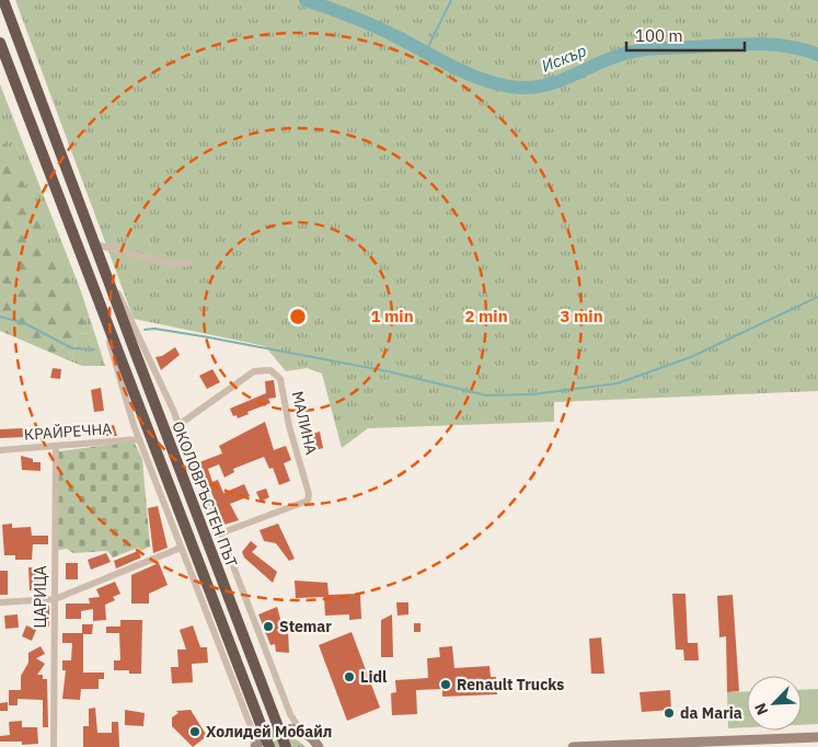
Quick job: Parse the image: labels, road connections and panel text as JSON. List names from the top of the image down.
{
  "streets": {
    "highway": ["ОКОЛОВРЪСТЕН ПЪТ"],
    "street": ["МАЛИНА", "КРАЙРЕЧНА", "ЦАРИЦА"]
  },
  "crossings": [
    ["МАЛИНА", "ОКОЛОВРЪСТЕН ПЪТ"],
    ["КРАЙРЕЧНА", "ОКОЛОВРЪСТЕН ПЪТ"],
    ["КРАЙРЕЧНА", "ЦАРИЦА"]
  ],
  "water": ["Искър"],
  "places": [
    "Stemar",
    "Lidl",
    "Renault Trucks",
    "da Maria",
    "Холидей Мобайл"
  ],
  "scale_bar": "100 m",
  "north": "bottom left",
  "rings": ["1 min", "2 min", "3 min"]
}
